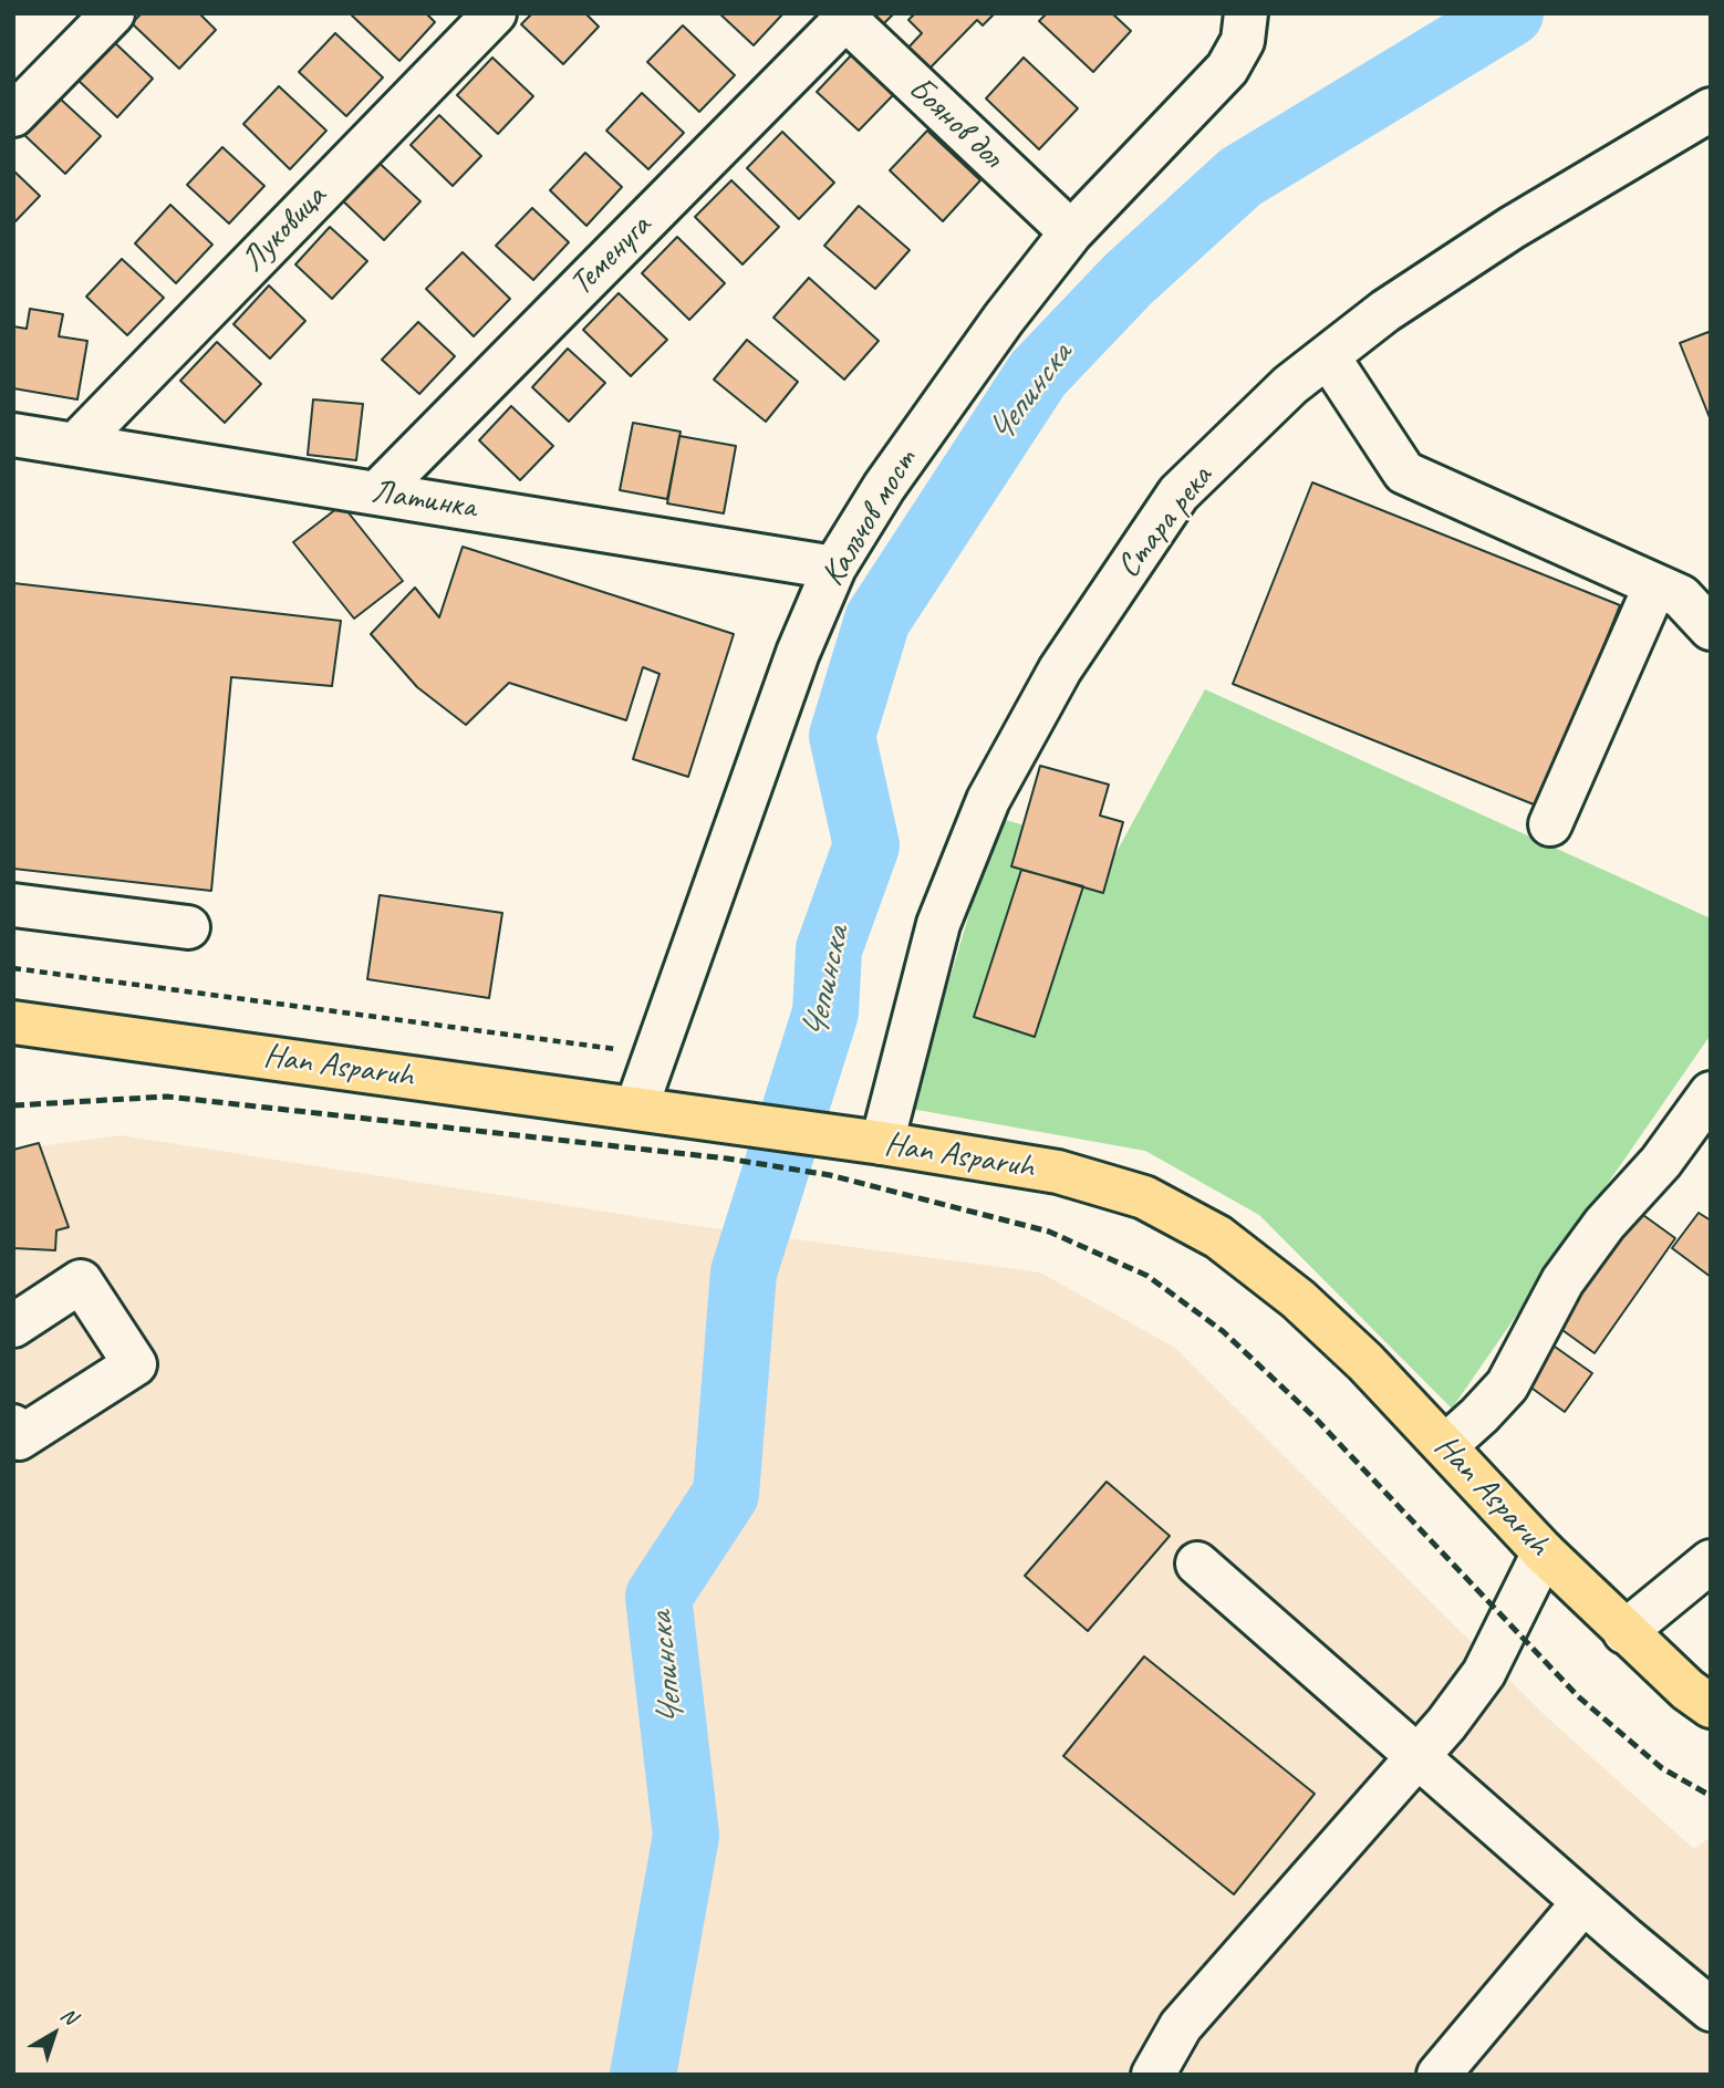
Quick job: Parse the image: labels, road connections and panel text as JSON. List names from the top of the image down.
{
  "streets": {
    "main road": ["Han Asparuh"],
    "street": [
      "Боянов дол",
      "Луковица",
      "Теменуга",
      "Латинка",
      "Калъчов мост",
      "Стара река"
    ]
  },
  "crossings": [
    ["Боянов дол", "Теменуга"],
    ["Боянов дол", "Калъчов мост"],
    ["Луковица", "Латинка"],
    ["Теменуга", "Латинка"],
    ["Латинка", "Калъчов мост"],
    ["Калъчов мост", "Han Asparuh"],
    ["Стара река", "Han Asparuh"]
  ],
  "water": ["Чепинска"],
  "north": "top right"
}
